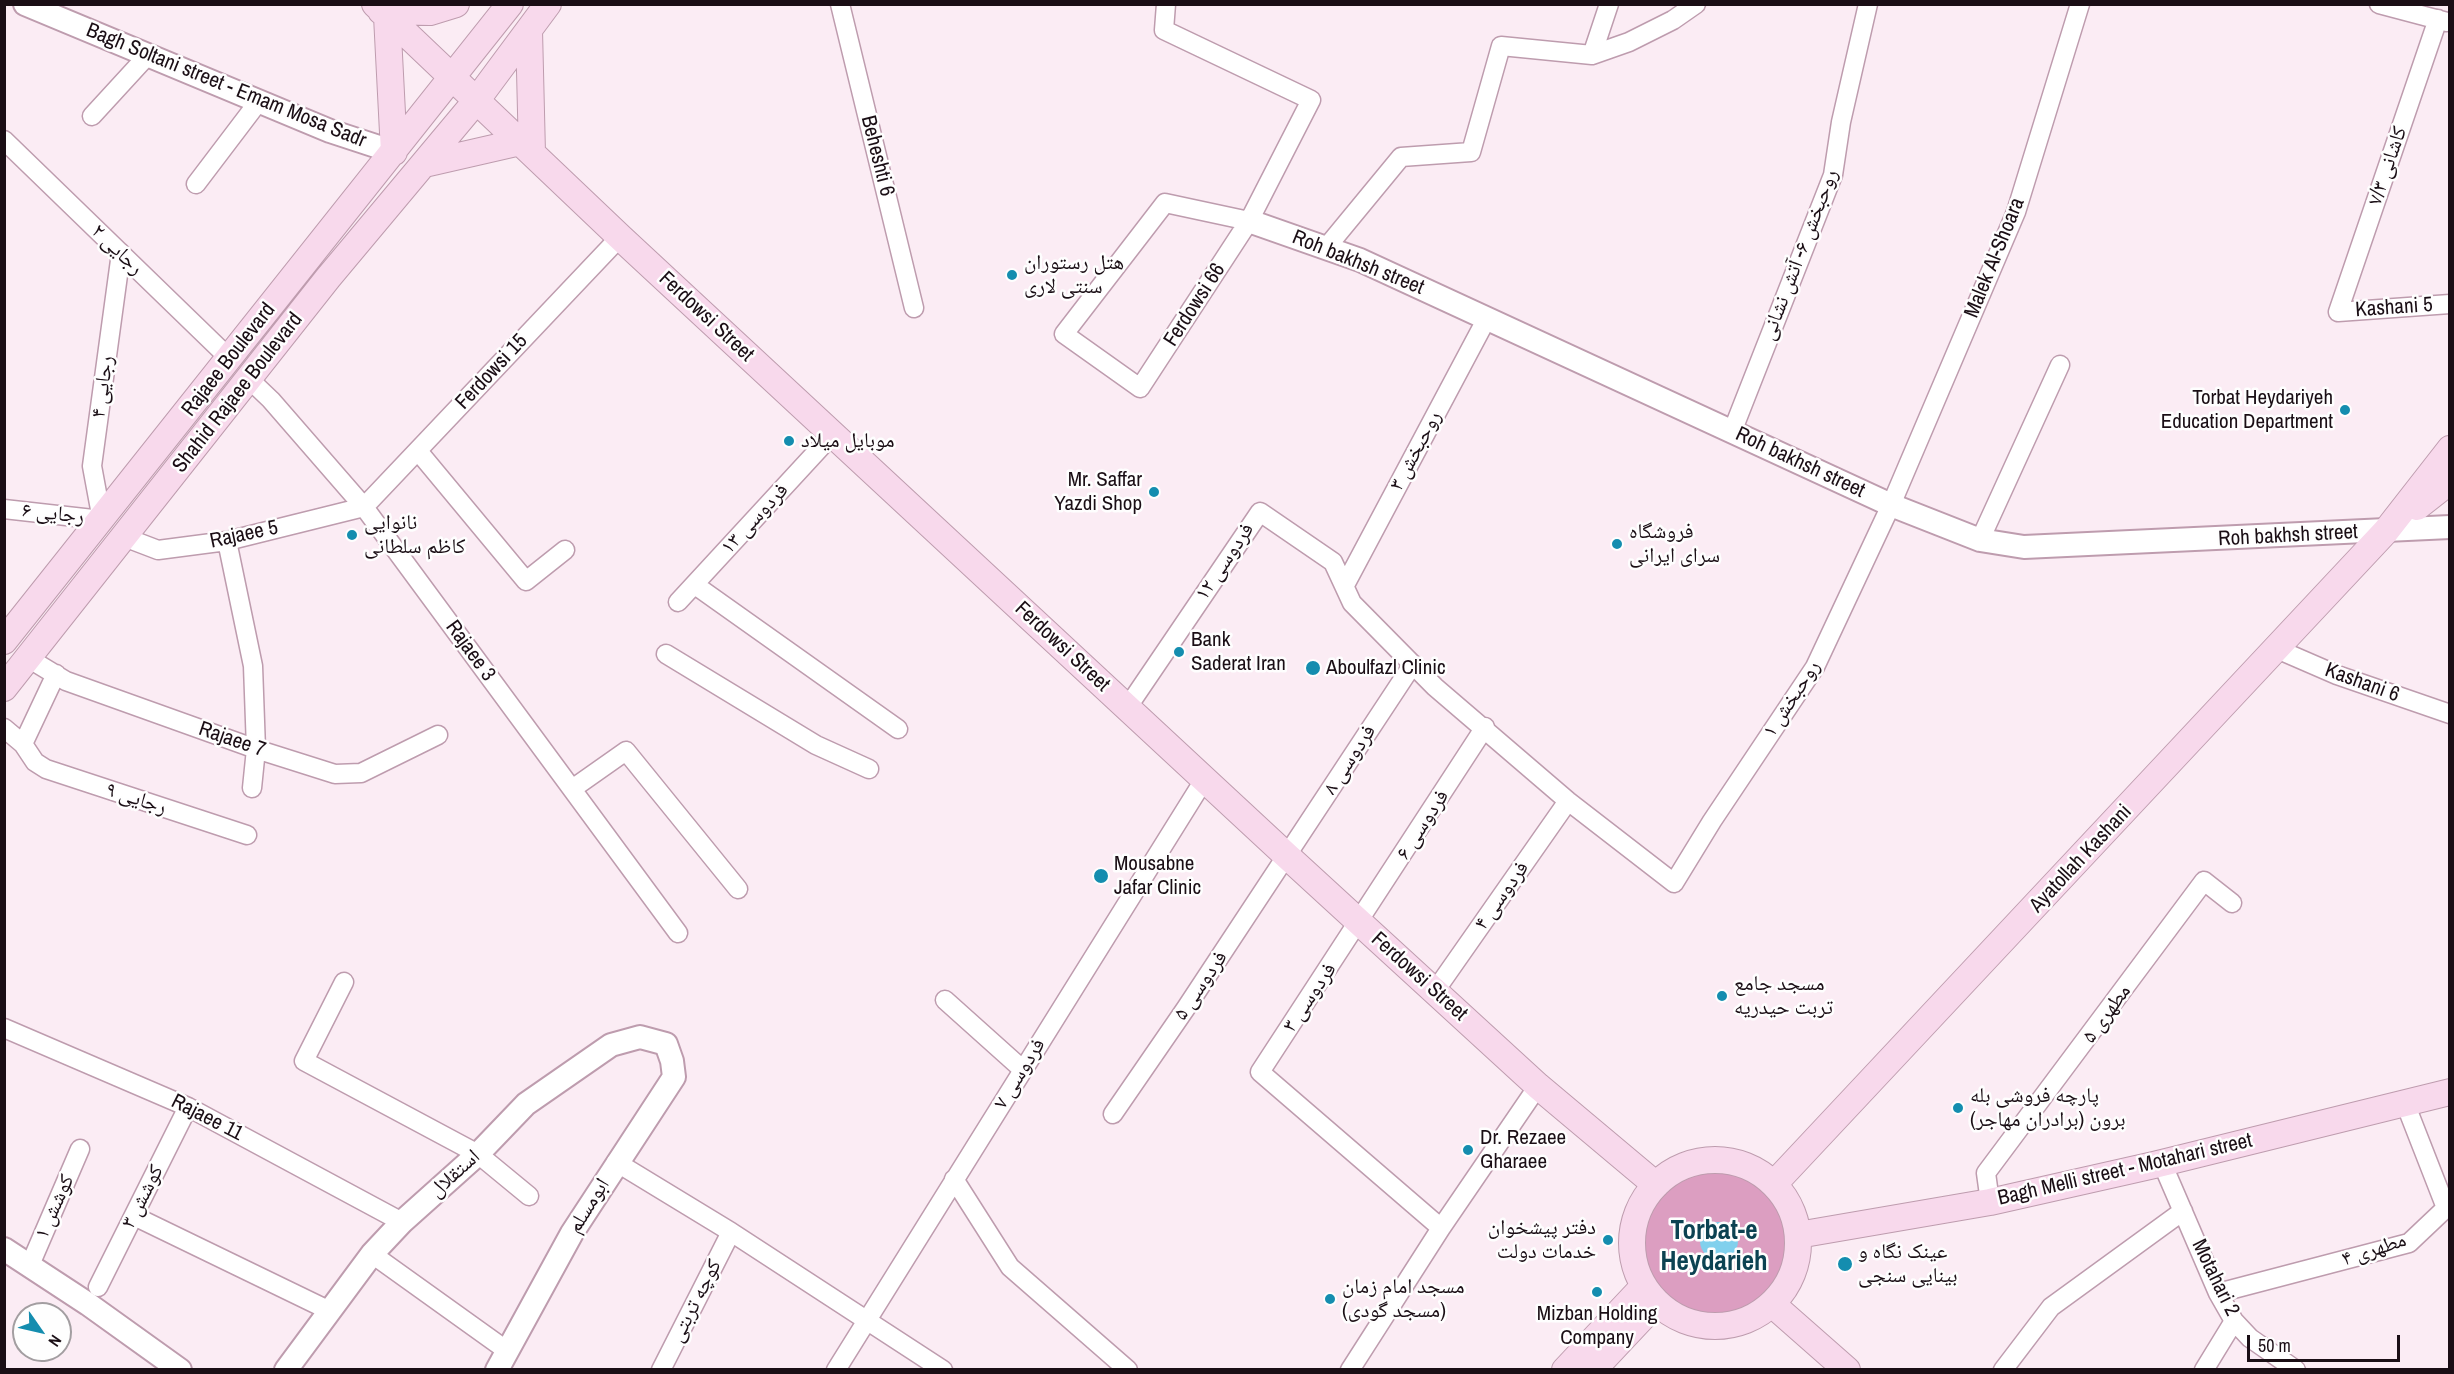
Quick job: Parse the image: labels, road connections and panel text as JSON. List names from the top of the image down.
{
  "streets": {
    "main road": [
      "Ferdowsi Street",
      "Rajaee Boulevard",
      "Shahid Rajaee Boulevard",
      "Ayatollah Kashani",
      "Bagh Melli street - Motahari street"
    ],
    "street": [
      "Bagh Soltani street - Emam Mosa Sadr",
      "Beheshti 6",
      "کاشانی ۷/۳",
      "رجایی ۲",
      "روحبخش ۶- آتش نشانی",
      "Malek Al-Shoara",
      "Roh bakhsh street",
      "Ferdowsi 66",
      "Kashani 5",
      "Ferdowsi 15",
      "رجایی ۴",
      "روحبخش ۳",
      "رجایی ۶",
      "فردوسی ۱۳",
      "Rajaee 5",
      "فردوسی ۱۲",
      "Rajaee 3",
      "Kashani 6",
      "روحبخش ۱",
      "Rajaee 7",
      "فردوسی ۸",
      "رجایی ۹",
      "فردوسی ۶",
      "فردوسی ۴",
      "فردوسی ۵",
      "فردوسی ۳",
      "مطهری ۵",
      "فردوسی ۷",
      "Rajaee 11",
      "استقلال",
      "کوشش ۳",
      "ابومسلم",
      "کوشش ۱",
      "مطهری ۴",
      "Motahari 2",
      "کوچه تربتی"
    ]
  },
  "crossings": [
    ["Bagh Soltani street - Emam Mosa Sadr", "Rajaee Boulevard"],
    ["کاشانی ۷/۳", "Kashani 5"],
    ["رجایی ۲", "Rajaee Boulevard"],
    ["رجایی ۲", "رجایی ۴"],
    ["روحبخش ۶- آتش نشانی", "Roh bakhsh street"],
    ["Malek Al-Shoara", "Roh bakhsh street"],
    ["Malek Al-Shoara", "روحبخش ۱"],
    ["Roh bakhsh street", "Ferdowsi 66"],
    ["Roh bakhsh street", "روحبخش ۳"],
    ["Roh bakhsh street", "روحبخش ۱"],
    ["Roh bakhsh street", "Ayatollah Kashani"],
    ["Ferdowsi Street", "Rajaee Boulevard"],
    ["Ferdowsi Street", "Ferdowsi 15"],
    ["Ferdowsi Street", "Shahid Rajaee Boulevard"],
    ["Ferdowsi Street", "فردوسی ۱۳"],
    ["Ferdowsi Street", "فردوسی ۱۲"],
    ["Ferdowsi Street", "فردوسی ۸"],
    ["Ferdowsi Street", "فردوسی ۶"],
    ["Ferdowsi Street", "Ayatollah Kashani"],
    ["Ferdowsi Street", "فردوسی ۴"],
    ["Ferdowsi Street", "فردوسی ۵"],
    ["Ferdowsi Street", "فردوسی ۳"],
    ["Ferdowsi Street", "فردوسی ۷"],
    ["Ferdowsi Street", "Bagh Melli street - Motahari street"],
    ["Rajaee Boulevard", "رجایی ۴"],
    ["Rajaee Boulevard", "رجایی ۶"],
    ["Ferdowsi 15", "Rajaee 5"],
    ["Ferdowsi 15", "Rajaee 3"],
    ["رجایی ۴", "رجایی ۶"],
    ["Shahid Rajaee Boulevard", "Rajaee 5"],
    ["Shahid Rajaee Boulevard", "Rajaee 3"],
    ["Shahid Rajaee Boulevard", "Rajaee 7"],
    ["روحبخش ۳", "فردوسی ۱۲"],
    ["Rajaee 5", "Rajaee 3"],
    ["Kashani 6", "Ayatollah Kashani"],
    ["روحبخش ۱", "فردوسی ۴"],
    ["فردوسی ۸", "فردوسی ۵"],
    ["فردوسی ۶", "فردوسی ۳"],
    ["Ayatollah Kashani", "Bagh Melli street - Motahari street"],
    ["مطهری ۵", "Bagh Melli street - Motahari street"],
    ["Rajaee 11", "استقلال"],
    ["Rajaee 11", "کوشش ۳"],
    ["Bagh Melli street - Motahari street", "مطهری ۴"],
    ["Bagh Melli street - Motahari street", "Motahari 2"],
    ["استقلال", "ابومسلم"],
    ["مطهری ۴", "Motahari 2"]
  ],
  "districts": ["Torbat-e Heydarieh"],
  "places": [
    "هتل رستوران سنتی لاری",
    "Torbat Heydariyeh Education Department",
    "موبایل میلاد",
    "Mr. Saffar Yazdi Shop",
    "نانوایی کاظم سلطانی",
    "فروشگاه سرای ایرانی",
    "Bank Saderat Iran",
    "Aboulfazl Clinic",
    "Mousabne Jafar Clinic",
    "مسجد جامع تربت حیدریه",
    "پارچه فروشی بله برون (برادران مهاجر)",
    "Dr. Rezaee Gharaee",
    "دفتر پیشخوان خدمات دولت",
    "عینک نگاه و بینایی سنجی",
    "Mizban Holding Company",
    "مسجد امام زمان (مسجد گودی)"
  ],
  "scale_bar": "50 m",
  "north": "bottom right"
}
